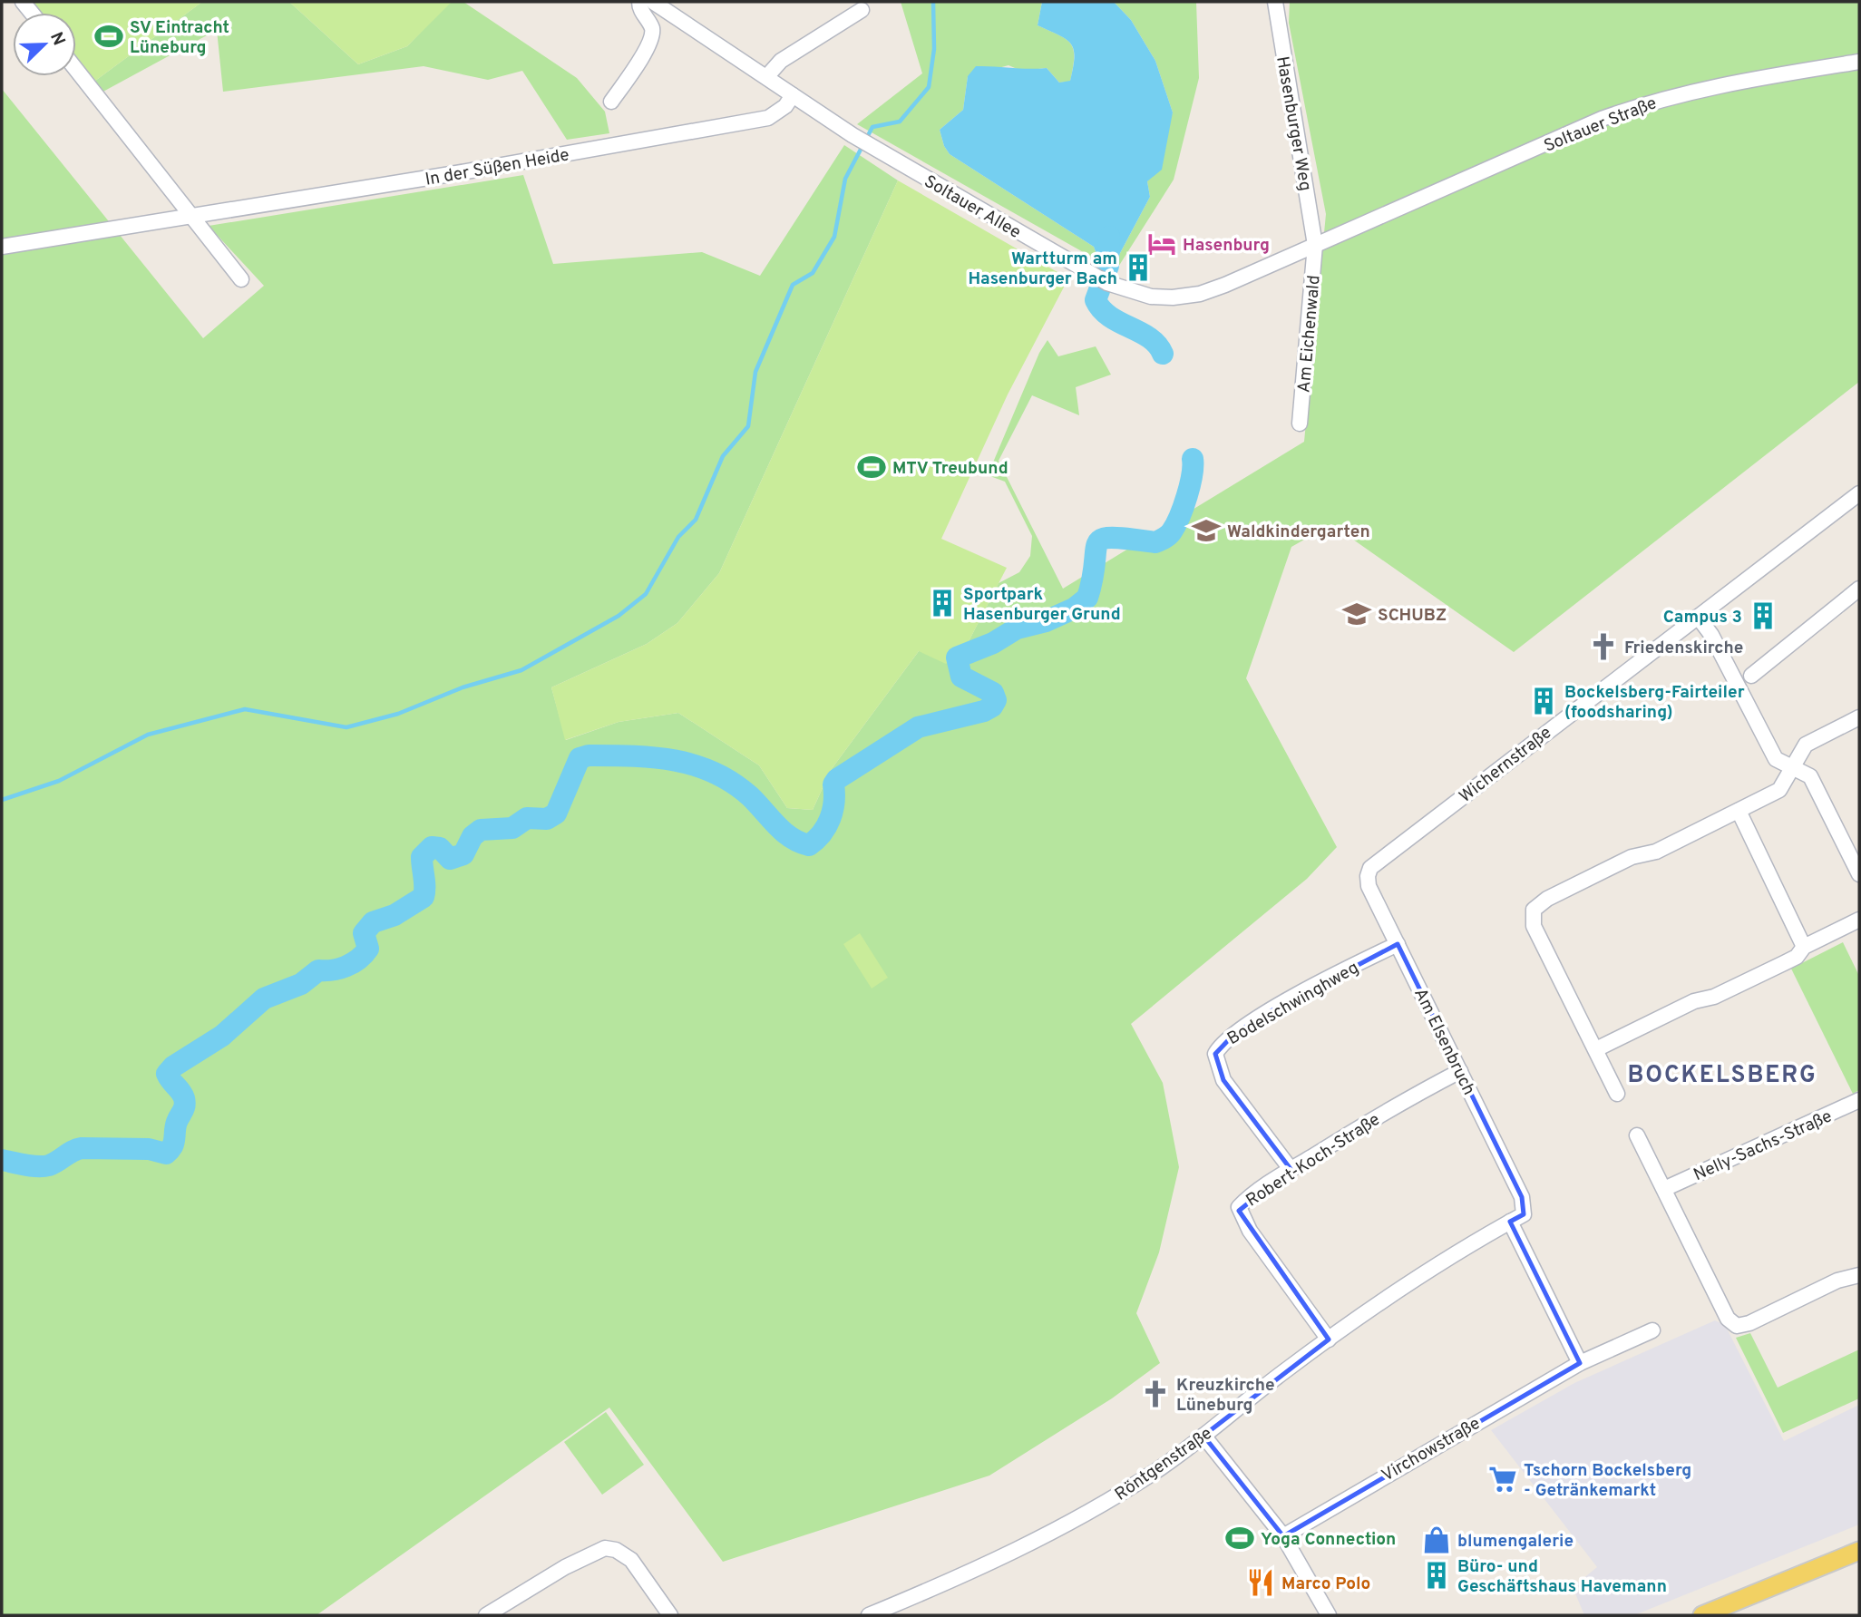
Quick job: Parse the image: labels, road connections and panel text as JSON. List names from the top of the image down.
{
  "streets": {
    "street": [
      "Hasenburger Weg",
      "Soltauer Straße",
      "In der Süßen Heide",
      "Soltauer Allee",
      "Am Eichenwald",
      "Wichernstraße",
      "Bodelschwinghweg",
      "Am Elsenbruch",
      "Nelly-Sachs-Straße",
      "Robert-Koch-Straße",
      "Virchowstraße",
      "Röntgenstraße"
    ]
  },
  "crossings": [
    ["Hasenburger Weg", "Soltauer Straße"],
    ["Hasenburger Weg", "Soltauer Allee"],
    ["Hasenburger Weg", "Am Eichenwald"],
    ["Soltauer Straße", "Soltauer Allee"],
    ["Soltauer Straße", "Am Eichenwald"],
    ["In der Süßen Heide", "Soltauer Allee"],
    ["Soltauer Allee", "Am Eichenwald"],
    ["Wichernstraße", "Am Elsenbruch"],
    ["Bodelschwinghweg", "Am Elsenbruch"],
    ["Bodelschwinghweg", "Robert-Koch-Straße"],
    ["Am Elsenbruch", "Robert-Koch-Straße"],
    ["Am Elsenbruch", "Röntgenstraße"],
    ["Robert-Koch-Straße", "Röntgenstraße"]
  ],
  "districts": ["BOCKELSBERG"],
  "places": {
    "sports": ["SV Eintracht Lüneburg", "MTV Treubund", "Yoga Connection"],
    "hotel": ["Hasenburg"],
    "building": [
      "Wartturm am Hasenburger Bach",
      "Sportpark Hasenburger Grund",
      "Campus 3",
      "Bockelsberg-Fairteiler (foodsharing)",
      "Büro- und Geschäftshaus Havemann"
    ],
    "school or university": ["Waldkindergarten", "SCHUBZ"],
    "church": ["Friedenskirche", "Kreuzkirche Lüneburg"],
    "supermarket": ["Tschorn Bockelsberg - Getränkemarkt"],
    "shop": ["blumengalerie"],
    "restaurant": ["Marco Polo"]
  },
  "north": "top right"
}
